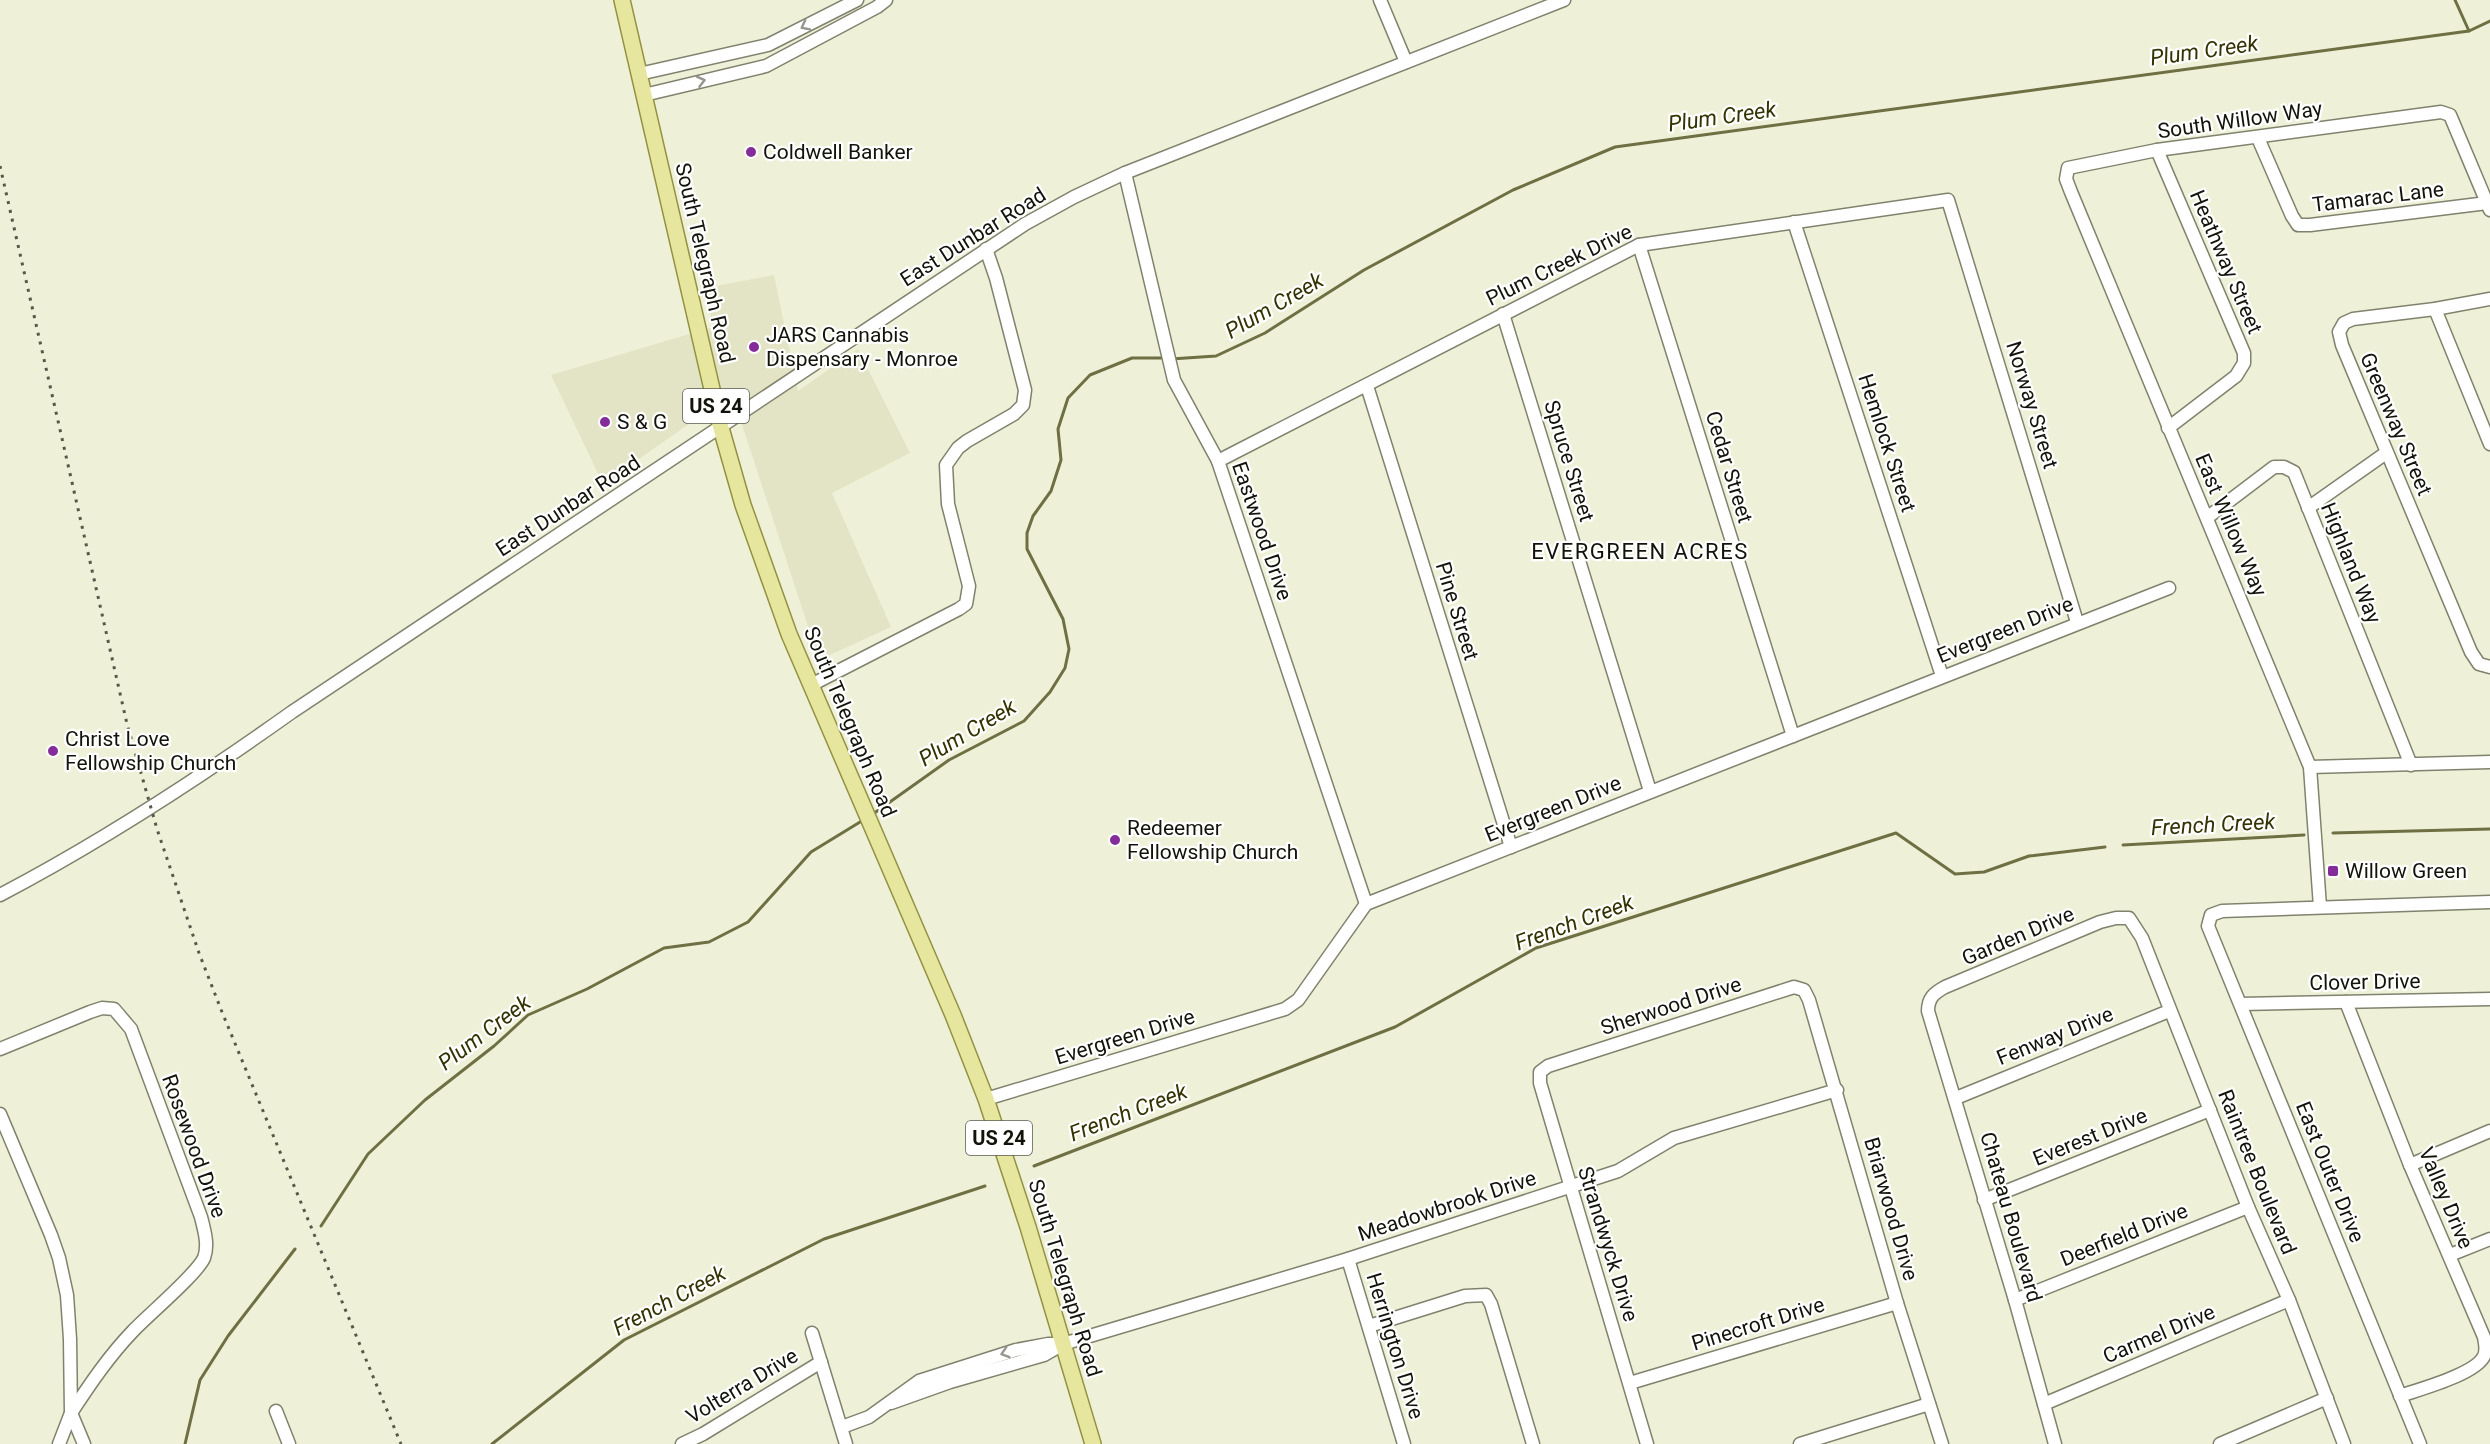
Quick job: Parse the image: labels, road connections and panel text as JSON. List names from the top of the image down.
{
  "streets": {
    "main road": ["South Telegraph Road", "US 24"],
    "street": [
      "South Willow Way",
      "Tamarac Lane",
      "East Dunbar Road",
      "Heathway Street",
      "Plum Creek Drive",
      "Norway Street",
      "Greenway Street",
      "Hemlock Street",
      "Spruce Street",
      "Cedar Street",
      "East Willow Way",
      "Eastwood Drive",
      "Highland Way",
      "Pine Street",
      "Evergreen Drive",
      "Garden Drive",
      "Clover Drive",
      "Sherwood Drive",
      "Fenway Drive",
      "Everest Drive",
      "Rosewood Drive",
      "Raintree Boulevard",
      "East Outer Drive",
      "Valley Drive",
      "Meadowbrook Drive",
      "Briarwood Drive",
      "Chateau Boulevard",
      "Deerfield Drive",
      "Strandwyck Drive",
      "Pinecroft Drive",
      "Carmel Drive",
      "Herrington Drive",
      "Volterra Drive"
    ]
  },
  "crossings": [
    ["South Willow Way", "Tamarac Lane"],
    ["South Willow Way", "Heathway Street"],
    ["South Willow Way", "East Willow Way"],
    ["East Dunbar Road", "South Telegraph Road"],
    ["East Dunbar Road", "Eastwood Drive"],
    ["Heathway Street", "East Willow Way"],
    ["South Telegraph Road", "Evergreen Drive"],
    ["South Telegraph Road", "Meadowbrook Drive"],
    ["Plum Creek Drive", "Norway Street"],
    ["Plum Creek Drive", "Hemlock Street"],
    ["Plum Creek Drive", "Spruce Street"],
    ["Plum Creek Drive", "Cedar Street"],
    ["Plum Creek Drive", "Eastwood Drive"],
    ["Plum Creek Drive", "Pine Street"],
    ["Norway Street", "Evergreen Drive"],
    ["Hemlock Street", "Evergreen Drive"],
    ["Spruce Street", "Evergreen Drive"],
    ["Cedar Street", "Evergreen Drive"],
    ["East Willow Way", "Highland Way"],
    ["East Willow Way", "East Outer Drive"],
    ["Eastwood Drive", "Evergreen Drive"],
    ["Pine Street", "Evergreen Drive"],
    ["Garden Drive", "Raintree Boulevard"],
    ["Garden Drive", "Chateau Boulevard"],
    ["Clover Drive", "East Outer Drive"],
    ["Clover Drive", "Valley Drive"],
    ["Sherwood Drive", "Briarwood Drive"],
    ["Sherwood Drive", "Strandwyck Drive"],
    ["Fenway Drive", "Raintree Boulevard"],
    ["Fenway Drive", "Chateau Boulevard"],
    ["Everest Drive", "Raintree Boulevard"],
    ["Everest Drive", "Chateau Boulevard"],
    ["Raintree Boulevard", "Deerfield Drive"],
    ["Raintree Boulevard", "Carmel Drive"],
    ["East Outer Drive", "Valley Drive"],
    ["Meadowbrook Drive", "Briarwood Drive"],
    ["Meadowbrook Drive", "Strandwyck Drive"],
    ["Meadowbrook Drive", "Herrington Drive"],
    ["Briarwood Drive", "Pinecroft Drive"],
    ["Chateau Boulevard", "Deerfield Drive"],
    ["Chateau Boulevard", "Carmel Drive"],
    ["Strandwyck Drive", "Pinecroft Drive"]
  ],
  "districts": ["EVERGREEN ACRES"],
  "water": ["Plum Creek", "French Creek"],
  "places": {
    "other": [
      "Coldwell Banker",
      "JARS Cannabis Dispensary - Monroe",
      "S & G",
      "Christ Love Fellowship Church",
      "Redeemer Fellowship Church"
    ],
    "transit": ["Willow Green"]
  }
}
